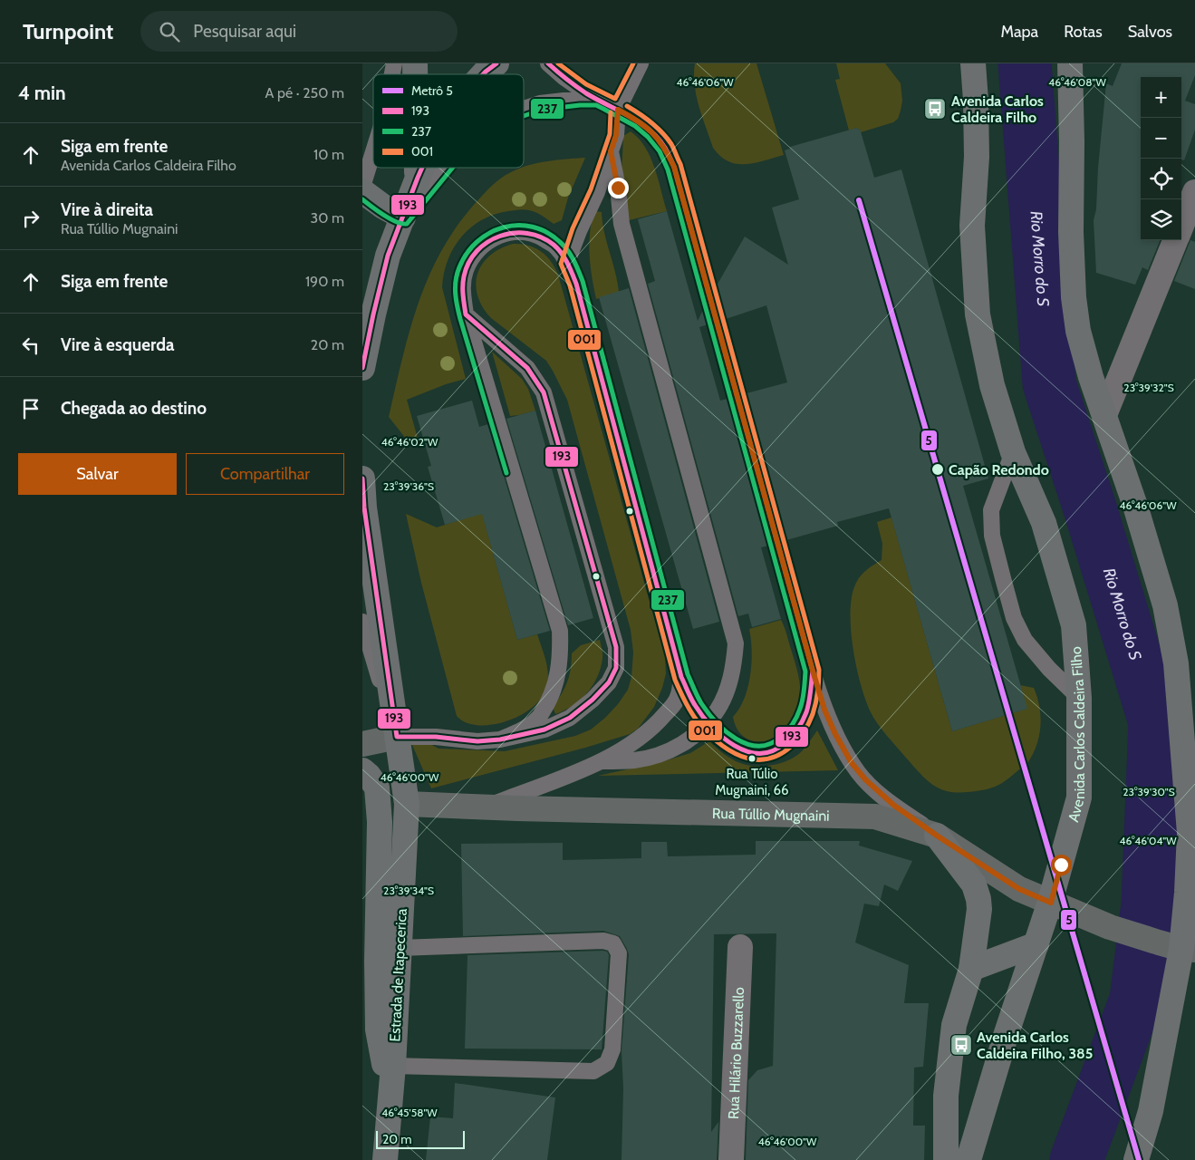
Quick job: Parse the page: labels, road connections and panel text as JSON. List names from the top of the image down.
{
  "streets": {
    "main road": ["Avenida Carlos Caldeira Filho", "Estrada de Itapecerica"],
    "street": ["Rua Túllio Mugnaini", "Rua Hilário Buzzarello"]
  },
  "crossings": [
    ["Avenida Carlos Caldeira Filho", "Rua Túllio Mugnaini"],
    ["Rua Túllio Mugnaini", "Estrada de Itapecerica"]
  ],
  "water": ["Rio Morro do S"],
  "places": {
    "bus stop": ["Avenida Carlos Caldeira Filho", "Avenida Carlos Caldeira Filho, 385"],
    "other": ["Capão Redondo", "Rua Túlio Mugnaini, 66"]
  },
  "lines": [
    "transit line 193",
    "transit line 001",
    "transit line 237",
    "metro line 5"
  ],
  "legend": [
    "Metrô 5",
    "193",
    "237",
    "001"
  ],
  "scale_bar": "20 m",
  "page": {
    "header": "Turnpoint",
    "search": "Pesquisar aqui",
    "nav": ["Mapa", "Rotas", "Salvos"],
    "heading": ["4 min", "A pé · 250 m"],
    "map_buttons": ["+", "−"],
    "list": [
      ["Siga em frente", "Avenida Carlos Caldeira Filho", "10 m"],
      ["Vire à direita", "Rua Túllio Mugnaini", "30 m"],
      ["Siga em frente", "190 m"],
      ["Vire à esquerda", "20 m"],
      "Chegada ao destino"
    ],
    "buttons": ["Salvar", "Compartilhar"],
    "scale": "20 m"
  },
  "coordinates": [
    "46°46'06\"W",
    "46°46'08\"W",
    "23°39'32\"S",
    "46°46'02\"W",
    "23°39'36\"S",
    "46°46'00\"W",
    "23°39'30\"S",
    "46°46'04\"W",
    "23°39'34\"S",
    "46°45'58\"W"
  ]
}
